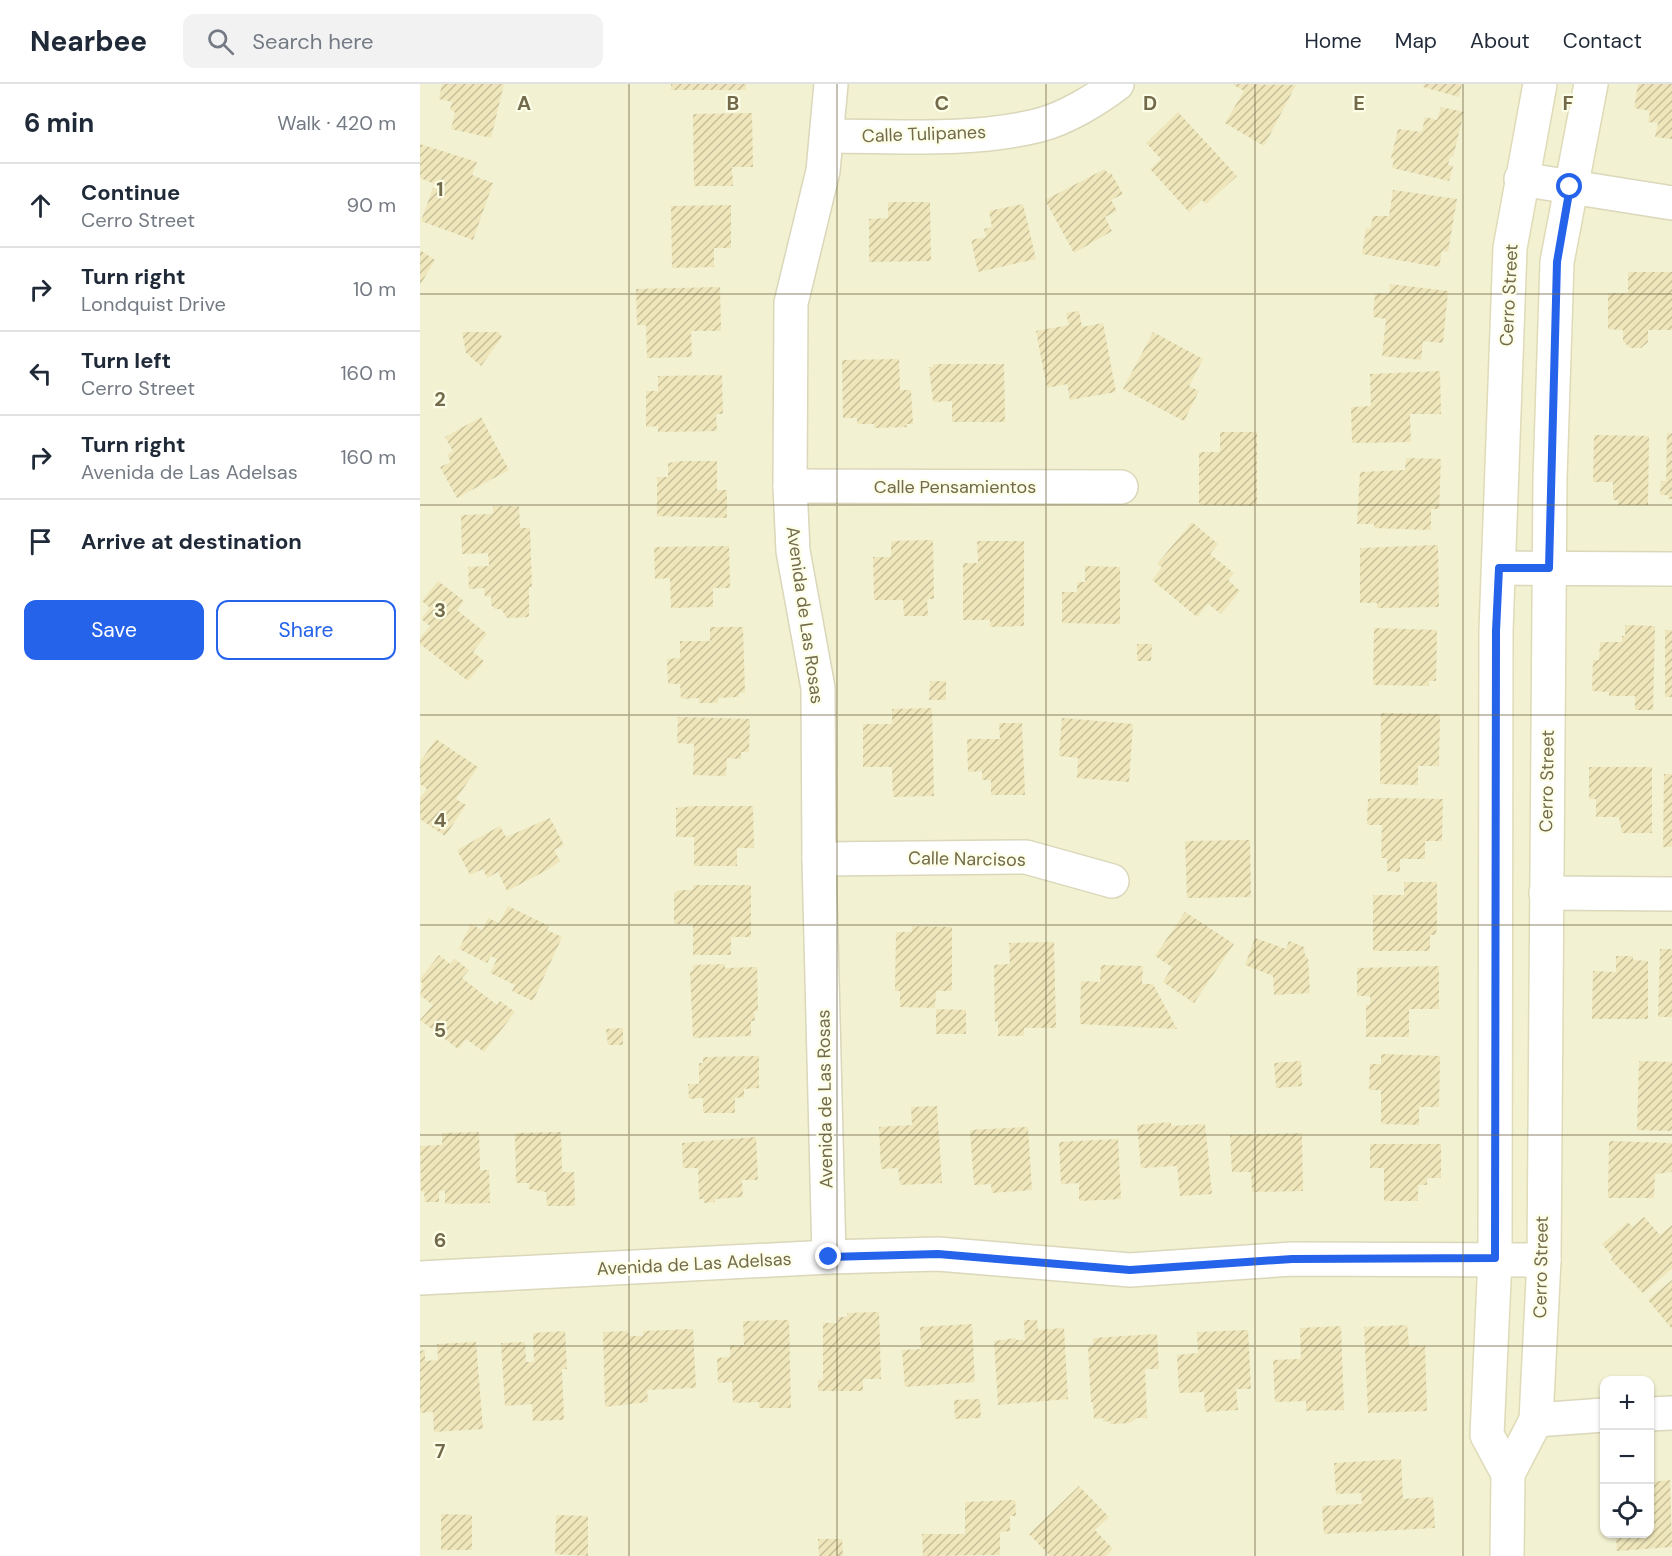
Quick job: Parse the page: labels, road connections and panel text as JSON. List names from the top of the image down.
{
  "streets": {
    "street": [
      "Calle Tulipanes",
      "Cerro Street",
      "Calle Pensamientos",
      "Avenida de Las Rosas",
      "Calle Narcisos",
      "Avenida de Las Adelsas"
    ]
  },
  "crossings": [
    ["Calle Tulipanes", "Avenida de Las Rosas"],
    ["Cerro Street", "Avenida de Las Adelsas"],
    ["Calle Pensamientos", "Avenida de Las Rosas"],
    ["Avenida de Las Rosas", "Calle Narcisos"],
    ["Avenida de Las Rosas", "Avenida de Las Adelsas"]
  ],
  "page": {
    "header": "Nearbee",
    "search": "Search here",
    "nav": [
      "Home",
      "Map",
      "About",
      "Contact"
    ],
    "heading": ["6 min", "Walk · 420 m"],
    "list": [
      ["Continue", "Cerro Street", "90 m"],
      ["Turn right", "Londquist Drive", "10 m"],
      ["Turn left", "Cerro Street", "160 m"],
      ["Turn right", "Avenida de Las Adelsas", "160 m"],
      "Arrive at destination"
    ],
    "buttons": ["Save", "Share"],
    "map_buttons": ["+", "−"]
  },
  "grid": {
    "columns": [
      "A",
      "B",
      "C",
      "D",
      "E",
      "F"
    ],
    "rows": [
      "1",
      "2",
      "3",
      "4",
      "5",
      "6",
      "7"
    ]
  }
}
